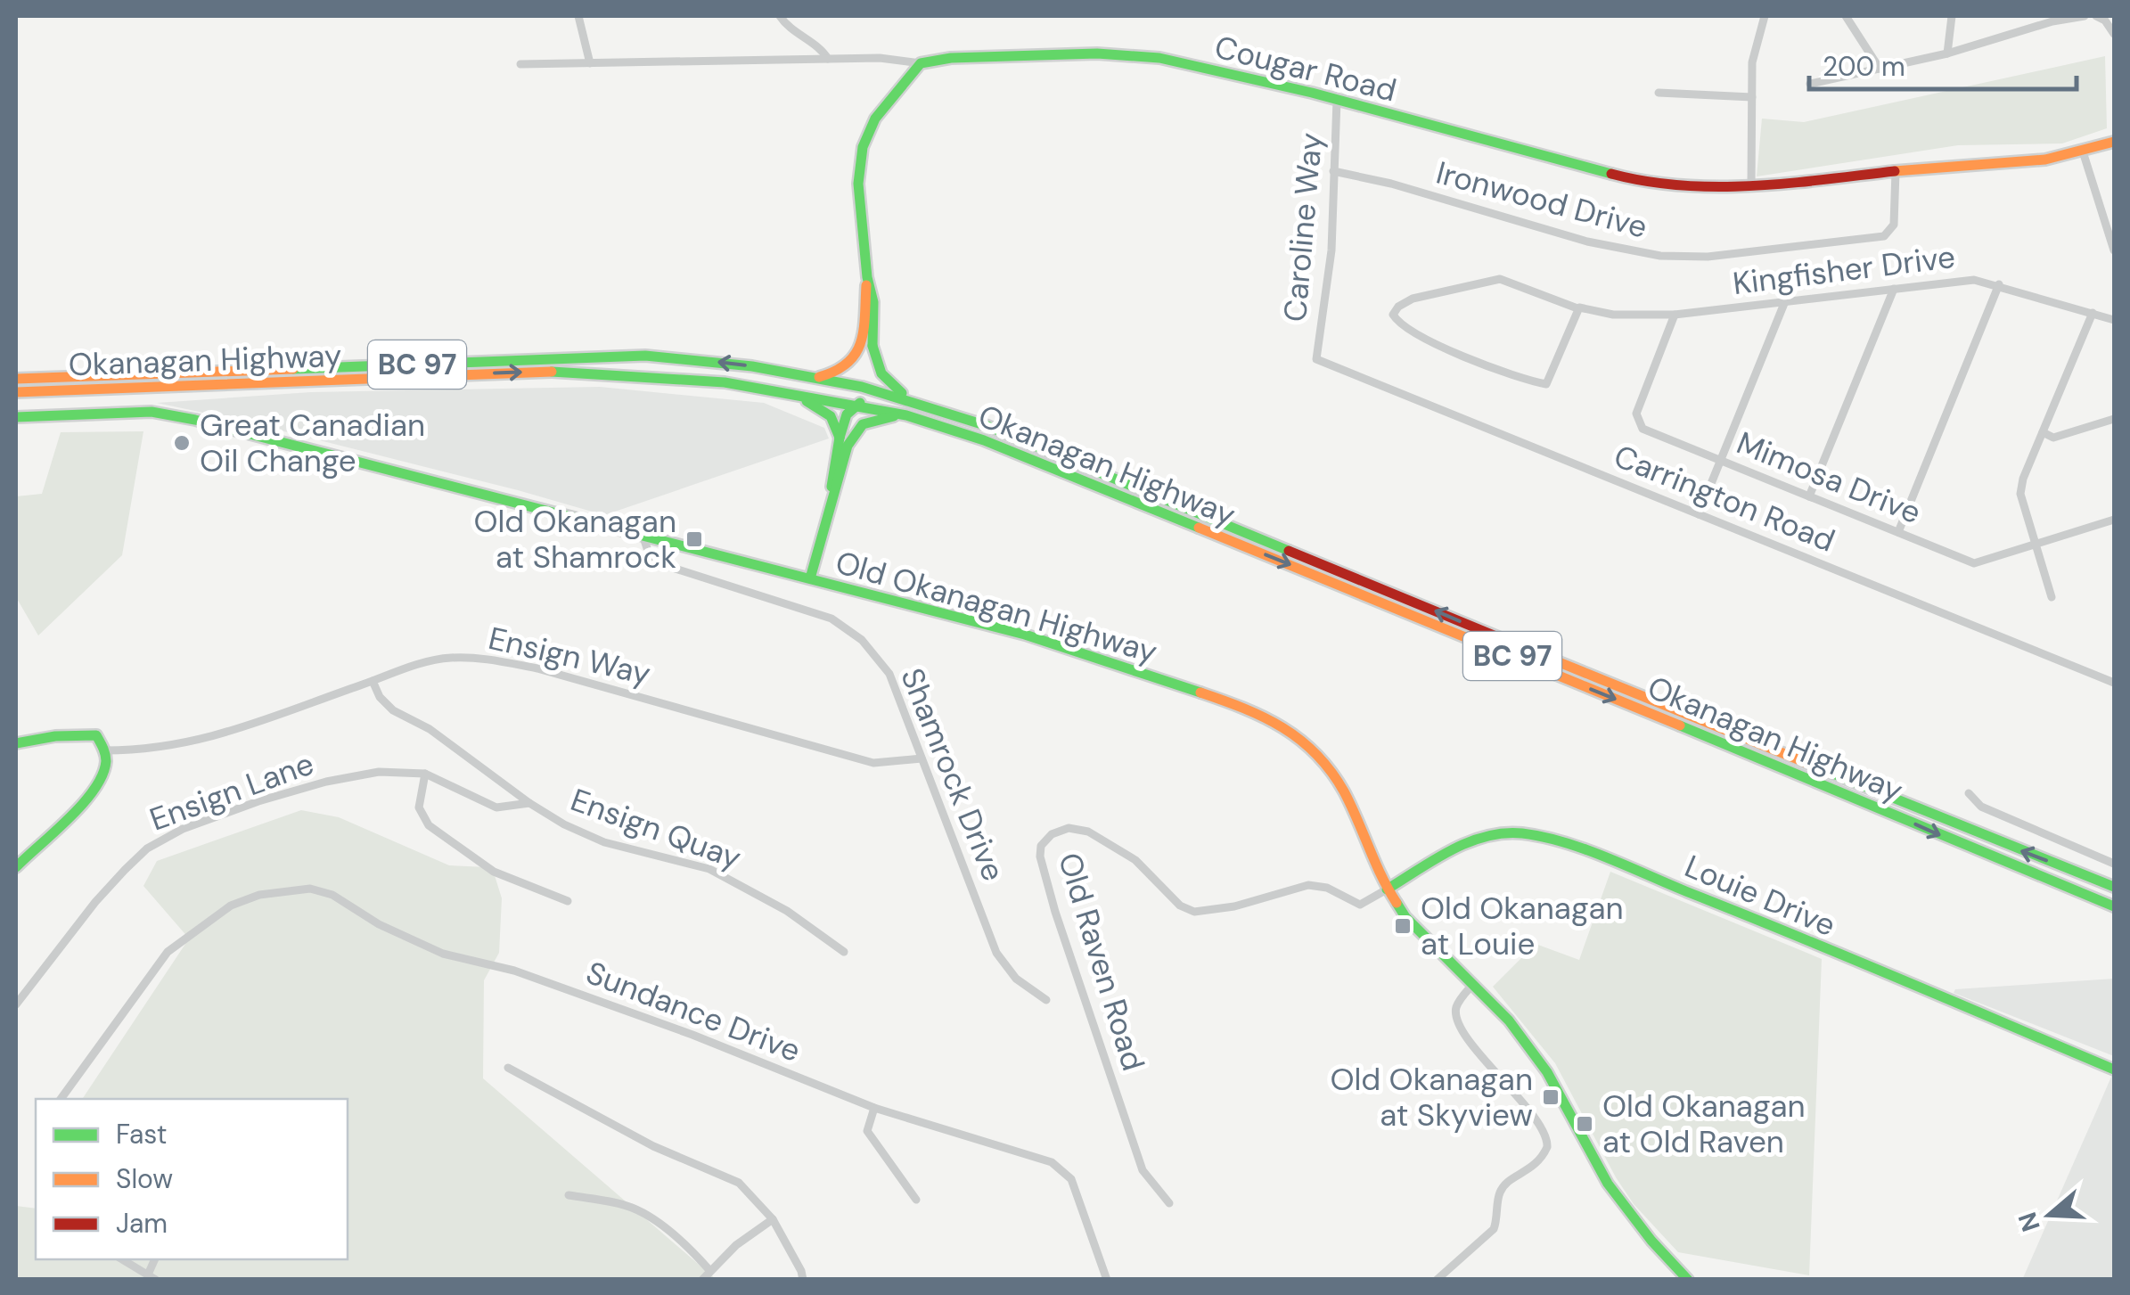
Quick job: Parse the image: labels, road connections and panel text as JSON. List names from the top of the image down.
{
  "streets": {
    "main road": [
      "Cougar Road",
      "Okanagan Highway",
      "BC 97",
      "Old Okanagan Highway",
      "Louie Drive"
    ],
    "street": [
      "Ironwood Drive",
      "Caroline Way",
      "Kingfisher Drive",
      "Mimosa Drive",
      "Carrington Road",
      "Ensign Way",
      "Shamrock Drive",
      "Ensign Lane",
      "Ensign Quay",
      "Old Raven Road",
      "Sundance Drive"
    ]
  },
  "crossings": [
    ["Cougar Road", "Ironwood Drive"],
    ["Cougar Road", "Caroline Way"],
    ["Ironwood Drive", "Caroline Way"],
    ["Caroline Way", "Carrington Road"],
    ["Kingfisher Drive", "Mimosa Drive"],
    ["Old Okanagan Highway", "Shamrock Drive"],
    ["Old Okanagan Highway", "Louie Drive"],
    ["Old Okanagan Highway", "Old Raven Road"],
    ["Ensign Way", "Shamrock Drive"],
    ["Ensign Way", "Ensign Quay"],
    ["Ensign Lane", "Ensign Quay"],
    ["Louie Drive", "Old Raven Road"]
  ],
  "places": {
    "other": ["Great Canadian Oil Change"],
    "transit": [
      "Old Okanagan at Shamrock",
      "Old Okanagan at Louie",
      "Old Okanagan at Skyview",
      "Old Okanagan at Old Raven"
    ]
  },
  "legend": ["Fast", "Slow", "Jam"],
  "scale_bar": "200 m",
  "north": "left"
}
